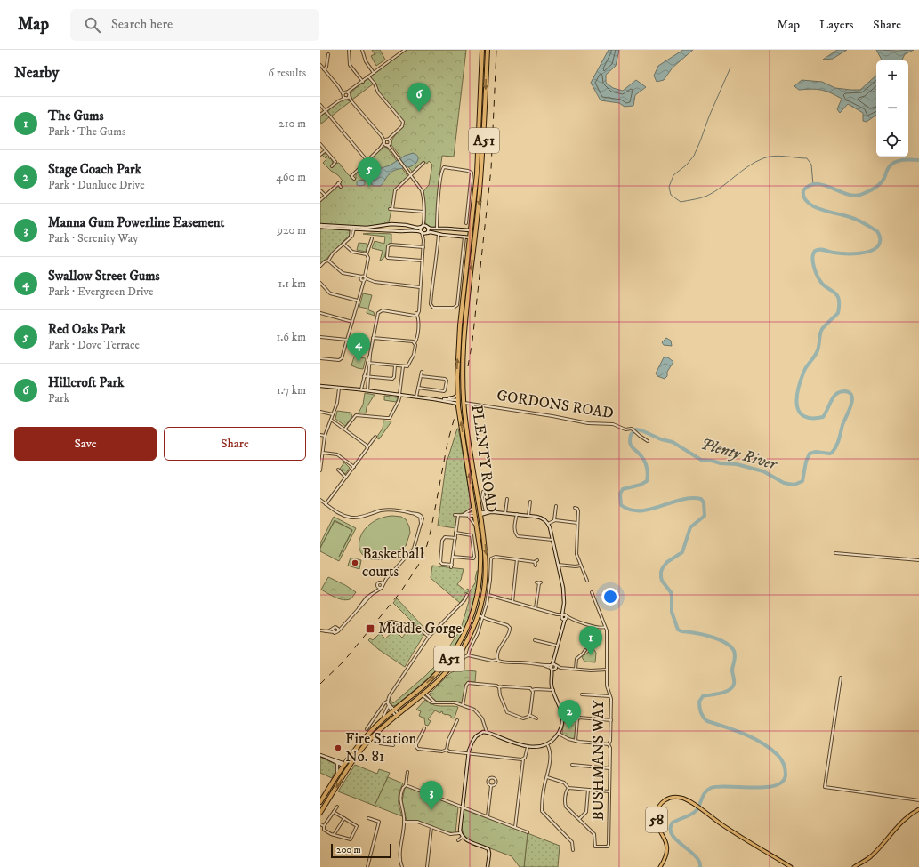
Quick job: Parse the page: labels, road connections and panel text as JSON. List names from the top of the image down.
{
  "streets": {
    "highway": ["A51", "GORDONS ROAD", "PLENTY ROAD"],
    "main road": ["58"],
    "street": ["BUSHMANS WAY"]
  },
  "crossings": [
    ["GORDONS ROAD", "PLENTY ROAD"]
  ],
  "water": ["Plenty River"],
  "places": {
    "other": ["Basketball courts", "Fire Station No. 81"],
    "transit": ["Middle Gorge"]
  },
  "scale_bar": "200 m",
  "page": {
    "header": "Map",
    "search": "Search here",
    "nav": ["Map", "Layers", "Share"],
    "heading": ["Nearby", "6 results"],
    "map_buttons": ["+", "−"],
    "pins": [
      "6",
      "5",
      "4",
      "1",
      "2",
      "3"
    ],
    "list": [
      {
        "mark": "1",
        "name": "The Gums",
        "note": "Park · The Gums",
        "value": "210 m"
      },
      {
        "mark": "2",
        "name": "Stage Coach Park",
        "note": "Park · Dunluce Drive",
        "value": "460 m"
      },
      {
        "mark": "3",
        "name": "Manna Gum Powerline Easement",
        "note": "Park · Serenity Way",
        "value": "920 m"
      },
      {
        "mark": "4",
        "name": "Swallow Street Gums",
        "note": "Park · Evergreen Drive",
        "value": "1.1 km"
      },
      {
        "mark": "5",
        "name": "Red Oaks Park",
        "note": "Park · Dove Terrace",
        "value": "1.6 km"
      },
      {
        "mark": "6",
        "name": "Hillcroft Park",
        "note": "Park",
        "value": "1.7 km"
      }
    ],
    "buttons": ["Save", "Share"],
    "scale": "200 m"
  }
}
